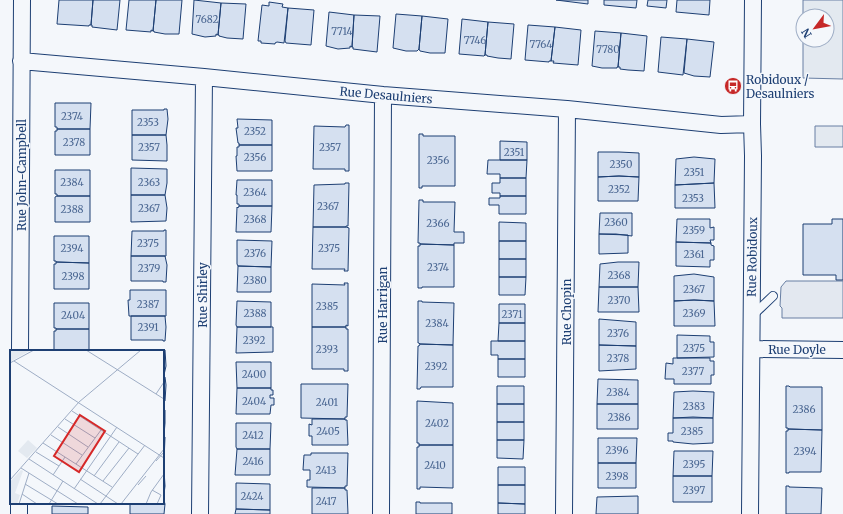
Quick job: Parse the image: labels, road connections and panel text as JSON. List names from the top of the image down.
{
  "streets": {
    "street": [
      "Rue Desaulniers",
      "Rue John-Campbell",
      "Rue Robidoux",
      "Rue Shirley",
      "Rue Harrigan",
      "Rue Chopin",
      "Rue Doyle"
    ]
  },
  "crossings": [
    ["Rue Desaulniers", "Rue John-Campbell"],
    ["Rue Desaulniers", "Rue Robidoux"],
    ["Rue Desaulniers", "Rue Shirley"],
    ["Rue Desaulniers", "Rue Harrigan"],
    ["Rue Desaulniers", "Rue Chopin"],
    ["Rue Robidoux", "Rue Doyle"]
  ],
  "places": {
    "bus stop": ["Robidoux / Desaulniers"]
  },
  "house_numbers": [
    "7682",
    "7714",
    "7746",
    "7764",
    "7780",
    "2374",
    "2353",
    "2352",
    "2378",
    "2357",
    "2357",
    "2351",
    "2356",
    "2356",
    "2350",
    "2351",
    "2384",
    "2363",
    "2352",
    "2364",
    "2353",
    "2367",
    "2367",
    "2388",
    "2368",
    "2360",
    "2366",
    "2359",
    "2375",
    "2394",
    "2375",
    "2376",
    "2361",
    "2374",
    "2379",
    "2368",
    "2398",
    "2380",
    "2367",
    "2370",
    "2387",
    "2385",
    "2388",
    "2369",
    "2371",
    "2404",
    "2384",
    "2391",
    "2376",
    "2392",
    "2375",
    "2393",
    "2378",
    "2392",
    "2377",
    "2400",
    "2384",
    "2404",
    "2401",
    "2383",
    "2386",
    "2386",
    "2402",
    "2405",
    "2385",
    "2412",
    "2396",
    "2394",
    "2416",
    "2395",
    "2410",
    "2413",
    "2398",
    "2397",
    "2424",
    "2417"
  ],
  "north": "bottom left"
}
